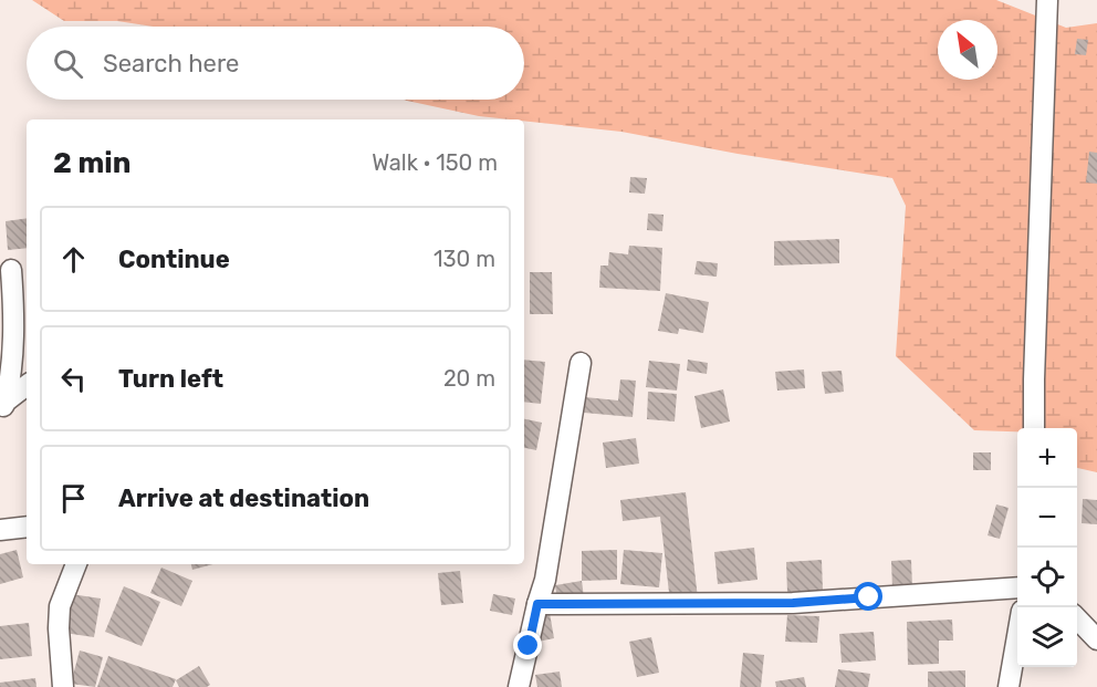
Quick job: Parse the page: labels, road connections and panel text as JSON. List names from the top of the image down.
{
  "north": "top left",
  "page": {
    "search": "Search here",
    "heading": ["2 min", "Walk · 150 m"],
    "list": [
      ["Continue", "130 m"],
      ["Turn left", "20 m"],
      "Arrive at destination"
    ],
    "map_buttons": ["+", "−"]
  }
}
